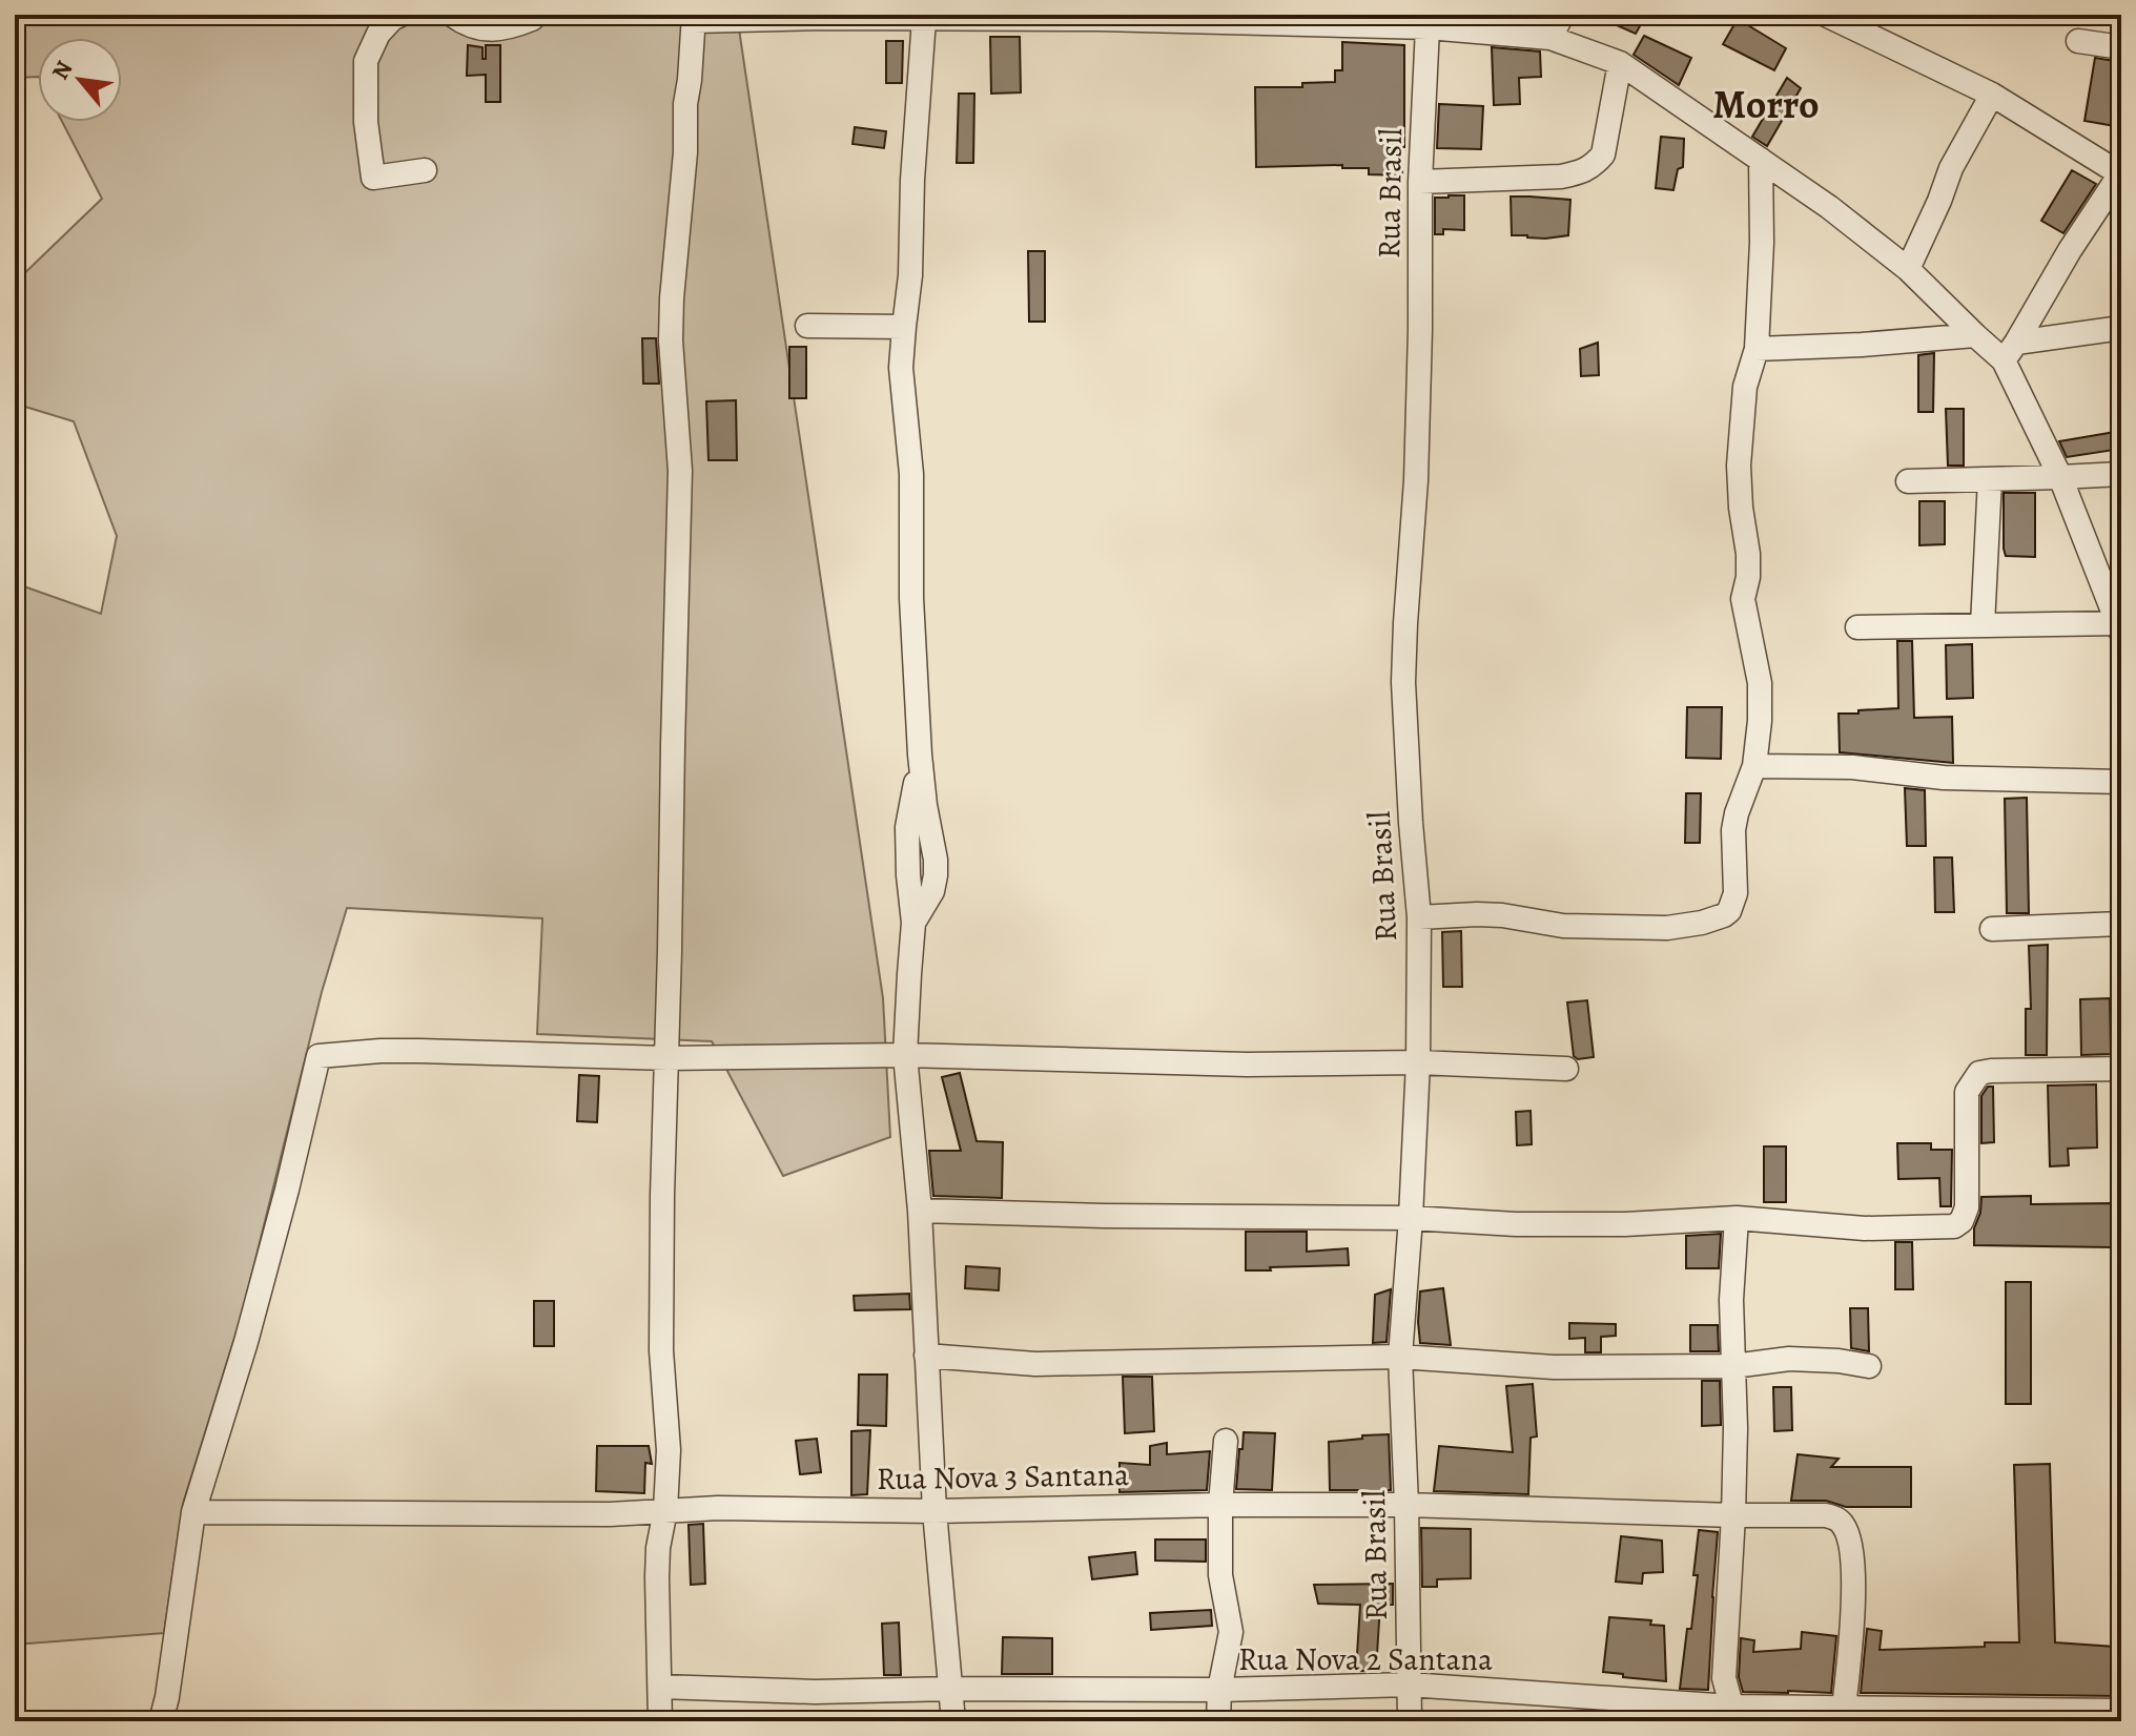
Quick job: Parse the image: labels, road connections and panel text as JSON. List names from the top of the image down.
{
  "streets": {
    "street": ["Rua Brasil", "Rua Nova 3 Santana", "Rua Nova 2 Santana"]
  },
  "crossings": [
    ["Rua Brasil", "Rua Nova 3 Santana"],
    ["Rua Brasil", "Rua Nova 2 Santana"],
    ["Rua Nova 3 Santana", "Rua Nova 2 Santana"]
  ],
  "districts": ["Morro"],
  "north": "top left"
}
